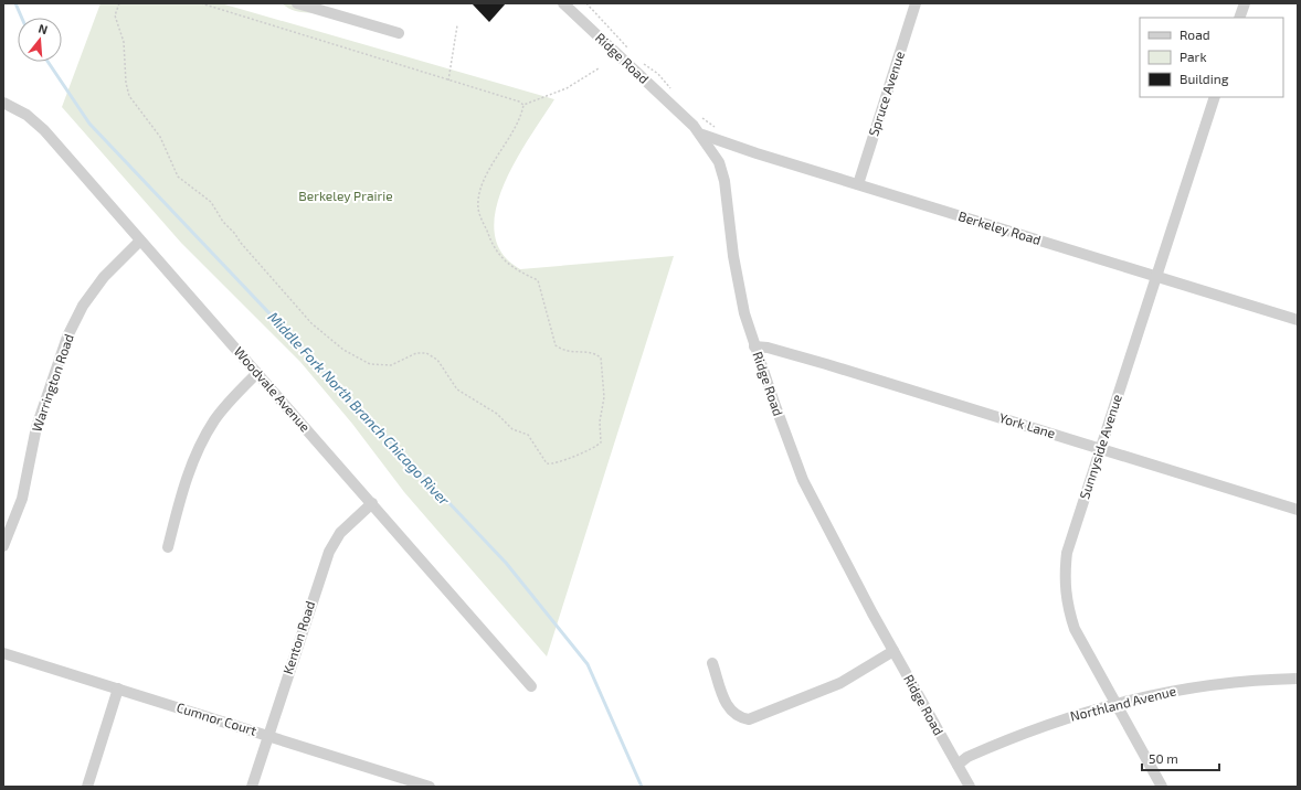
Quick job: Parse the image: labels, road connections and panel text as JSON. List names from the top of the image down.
{
  "streets": {
    "street": [
      "Ridge Road",
      "Spruce Avenue",
      "Berkeley Road",
      "Warrington Road",
      "Woodvale Avenue",
      "York Lane",
      "Sunnyside Avenue",
      "Kenton Road",
      "Northland Avenue",
      "Cumnor Court"
    ]
  },
  "crossings": [
    ["Ridge Road", "Berkeley Road"],
    ["Ridge Road", "York Lane"],
    ["Ridge Road", "Northland Avenue"],
    ["Spruce Avenue", "Berkeley Road"],
    ["Berkeley Road", "Sunnyside Avenue"],
    ["Warrington Road", "Woodvale Avenue"],
    ["Woodvale Avenue", "Kenton Road"],
    ["York Lane", "Sunnyside Avenue"],
    ["Sunnyside Avenue", "Northland Avenue"],
    ["Kenton Road", "Cumnor Court"]
  ],
  "water": ["Middle Fork North Branch Chicago River"],
  "parks": ["Berkeley Prairie"],
  "legend": ["Road", "Park", "Building"],
  "scale_bar": "50 m",
  "north": "top"
}
